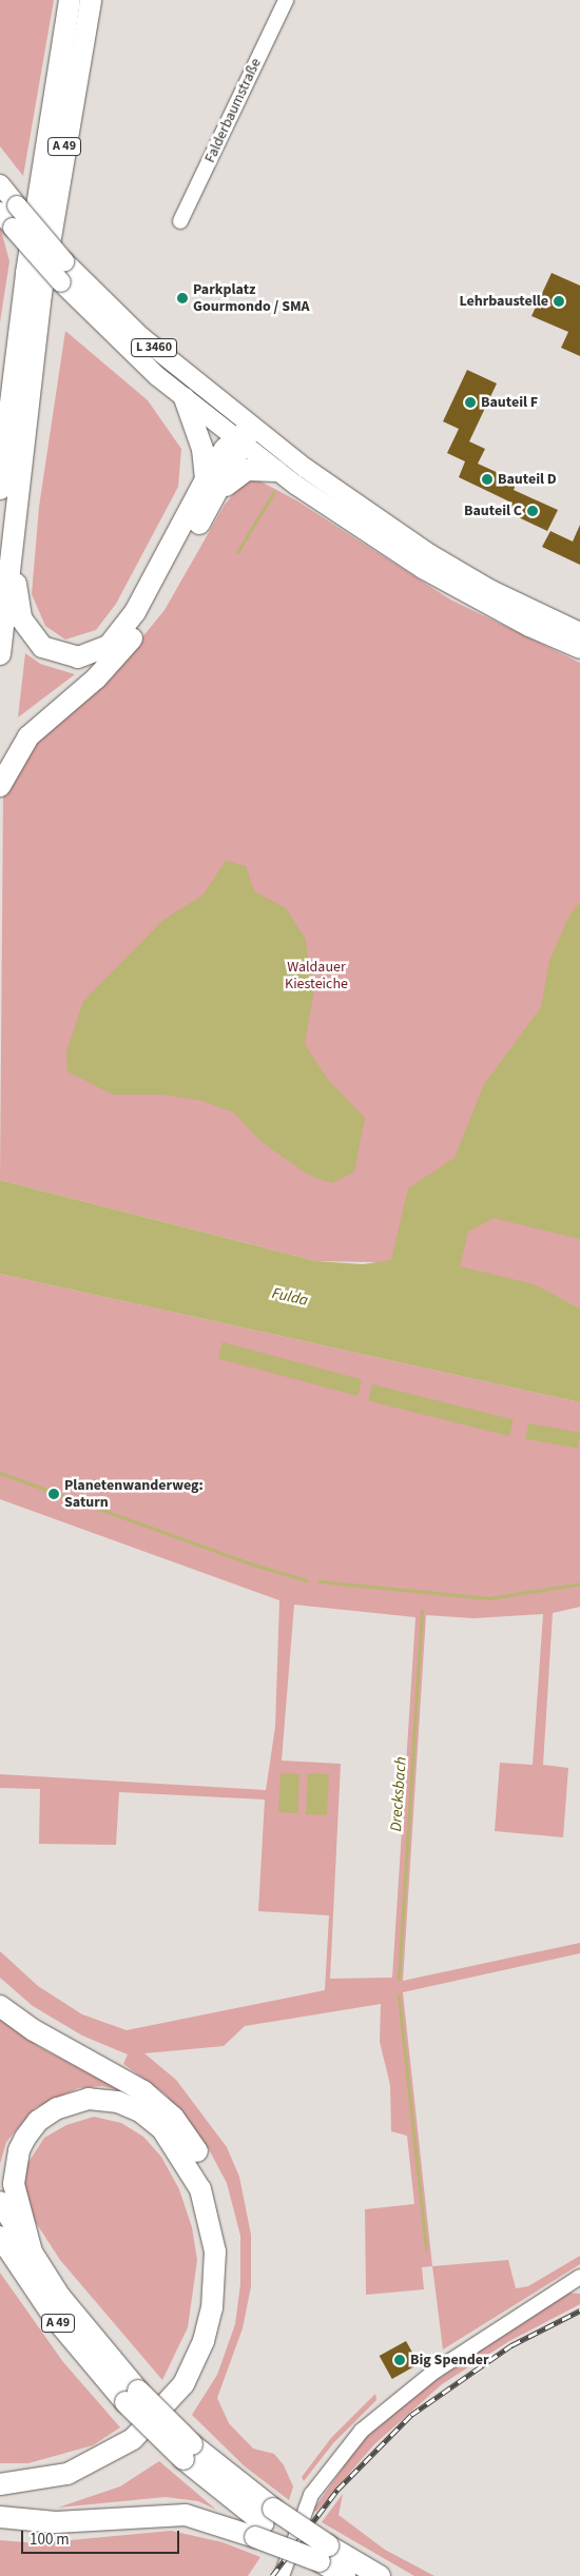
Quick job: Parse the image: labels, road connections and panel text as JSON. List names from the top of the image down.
{
  "streets": {
    "highway": ["A 49"],
    "main road": ["L 3460"],
    "street": ["Falderbaumstraße"]
  },
  "water": ["Fulda", "Drecksbach"],
  "parks": ["Waldauer Kiesteiche"],
  "places": [
    "Parkplatz Gourmondo / SMA",
    "Lehrbaustelle",
    "Bauteil F",
    "Bauteil D",
    "Bauteil C",
    "Planetenwanderweg: Saturn",
    "Big Spender"
  ],
  "scale_bar": "100 m"
}
